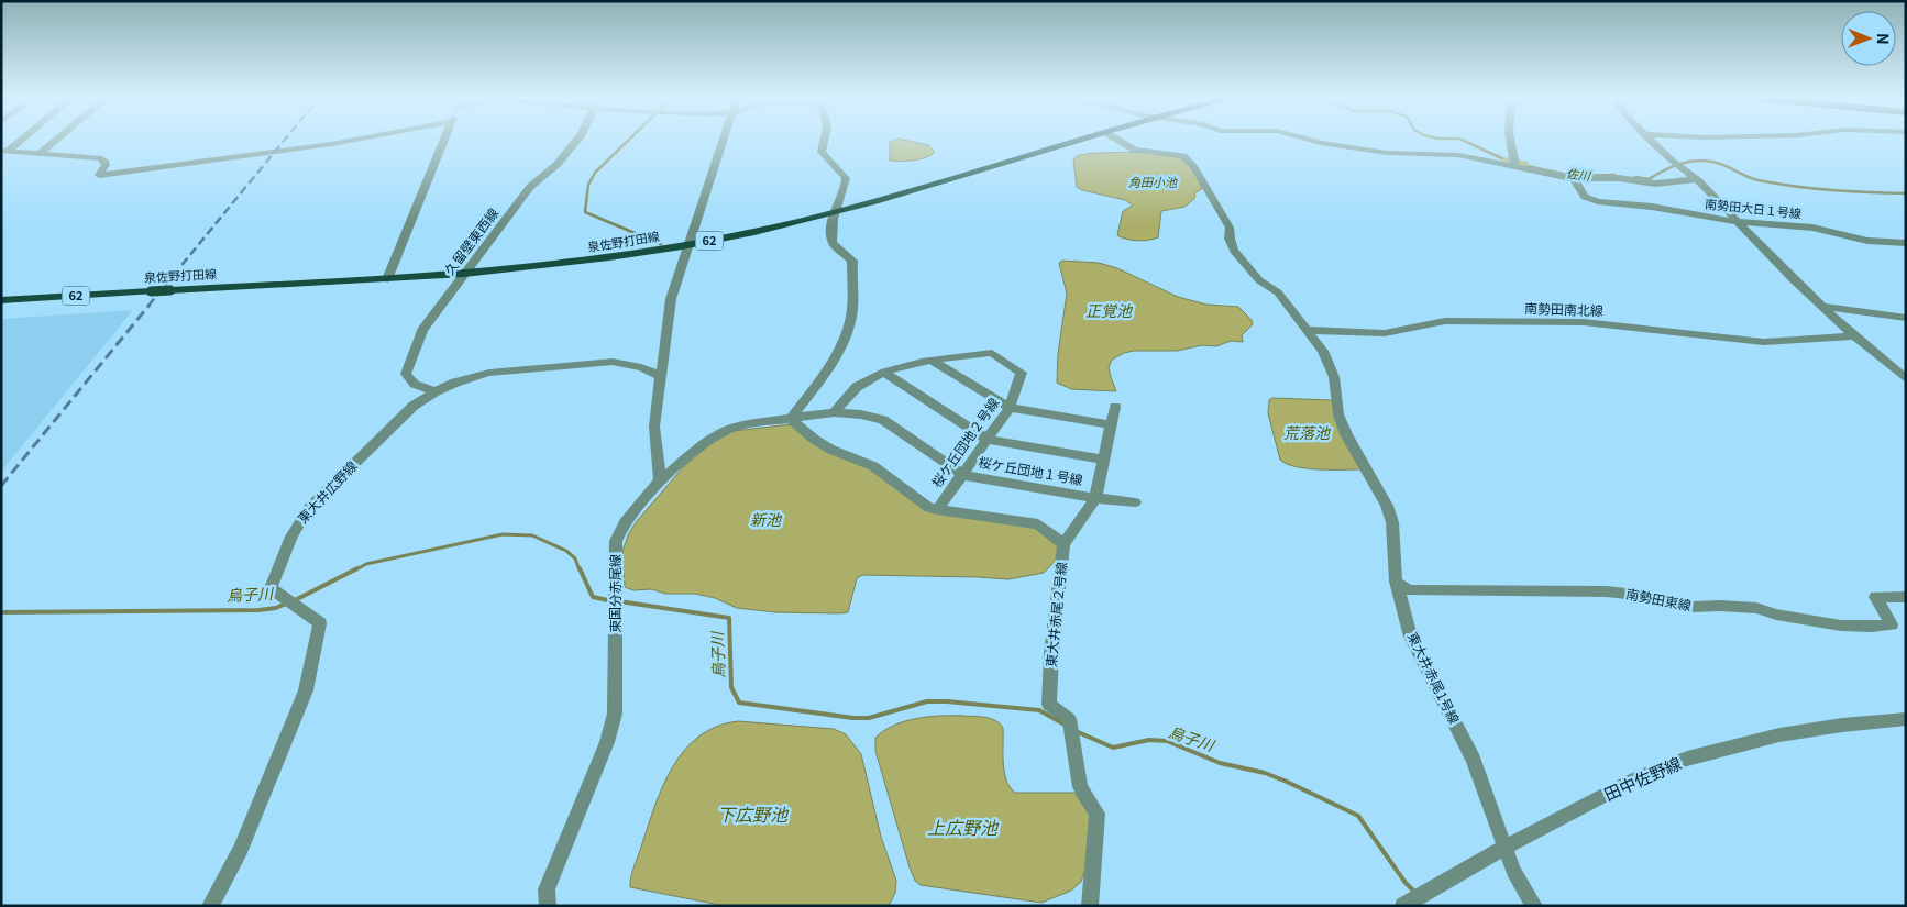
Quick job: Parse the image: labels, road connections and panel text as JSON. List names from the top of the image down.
{
  "streets": {
    "main road": ["62", "泉佐野打田線"],
    "street": [
      "南勢田大日１号線",
      "久留壁東西線",
      "南勢田南北線",
      "桜ケ丘団地２号線",
      "桜ケ丘団地１号線",
      "東大井広野線",
      "東国分赤尾線",
      "南勢田東線",
      "東大井赤尾２号線",
      "東大井赤尾1号線",
      "田中佐野線"
    ]
  },
  "crossings": [
    ["久留壁東西線", "泉佐野打田線"],
    ["久留壁東西線", "東大井広野線"],
    ["南勢田南北線", "東大井赤尾1号線"],
    ["桜ケ丘団地２号線", "桜ケ丘団地１号線"],
    ["桜ケ丘団地２号線", "東大井赤尾２号線"],
    ["桜ケ丘団地１号線", "東国分赤尾線"],
    ["桜ケ丘団地１号線", "東大井赤尾２号線"],
    ["南勢田東線", "東大井赤尾1号線"],
    ["東大井赤尾1号線", "田中佐野線"]
  ],
  "water": [
    "佐川",
    "角田小池",
    "正覚池",
    "荒落池",
    "新池",
    "烏子川",
    "下広野池",
    "上広野池"
  ],
  "north": "right"
}
